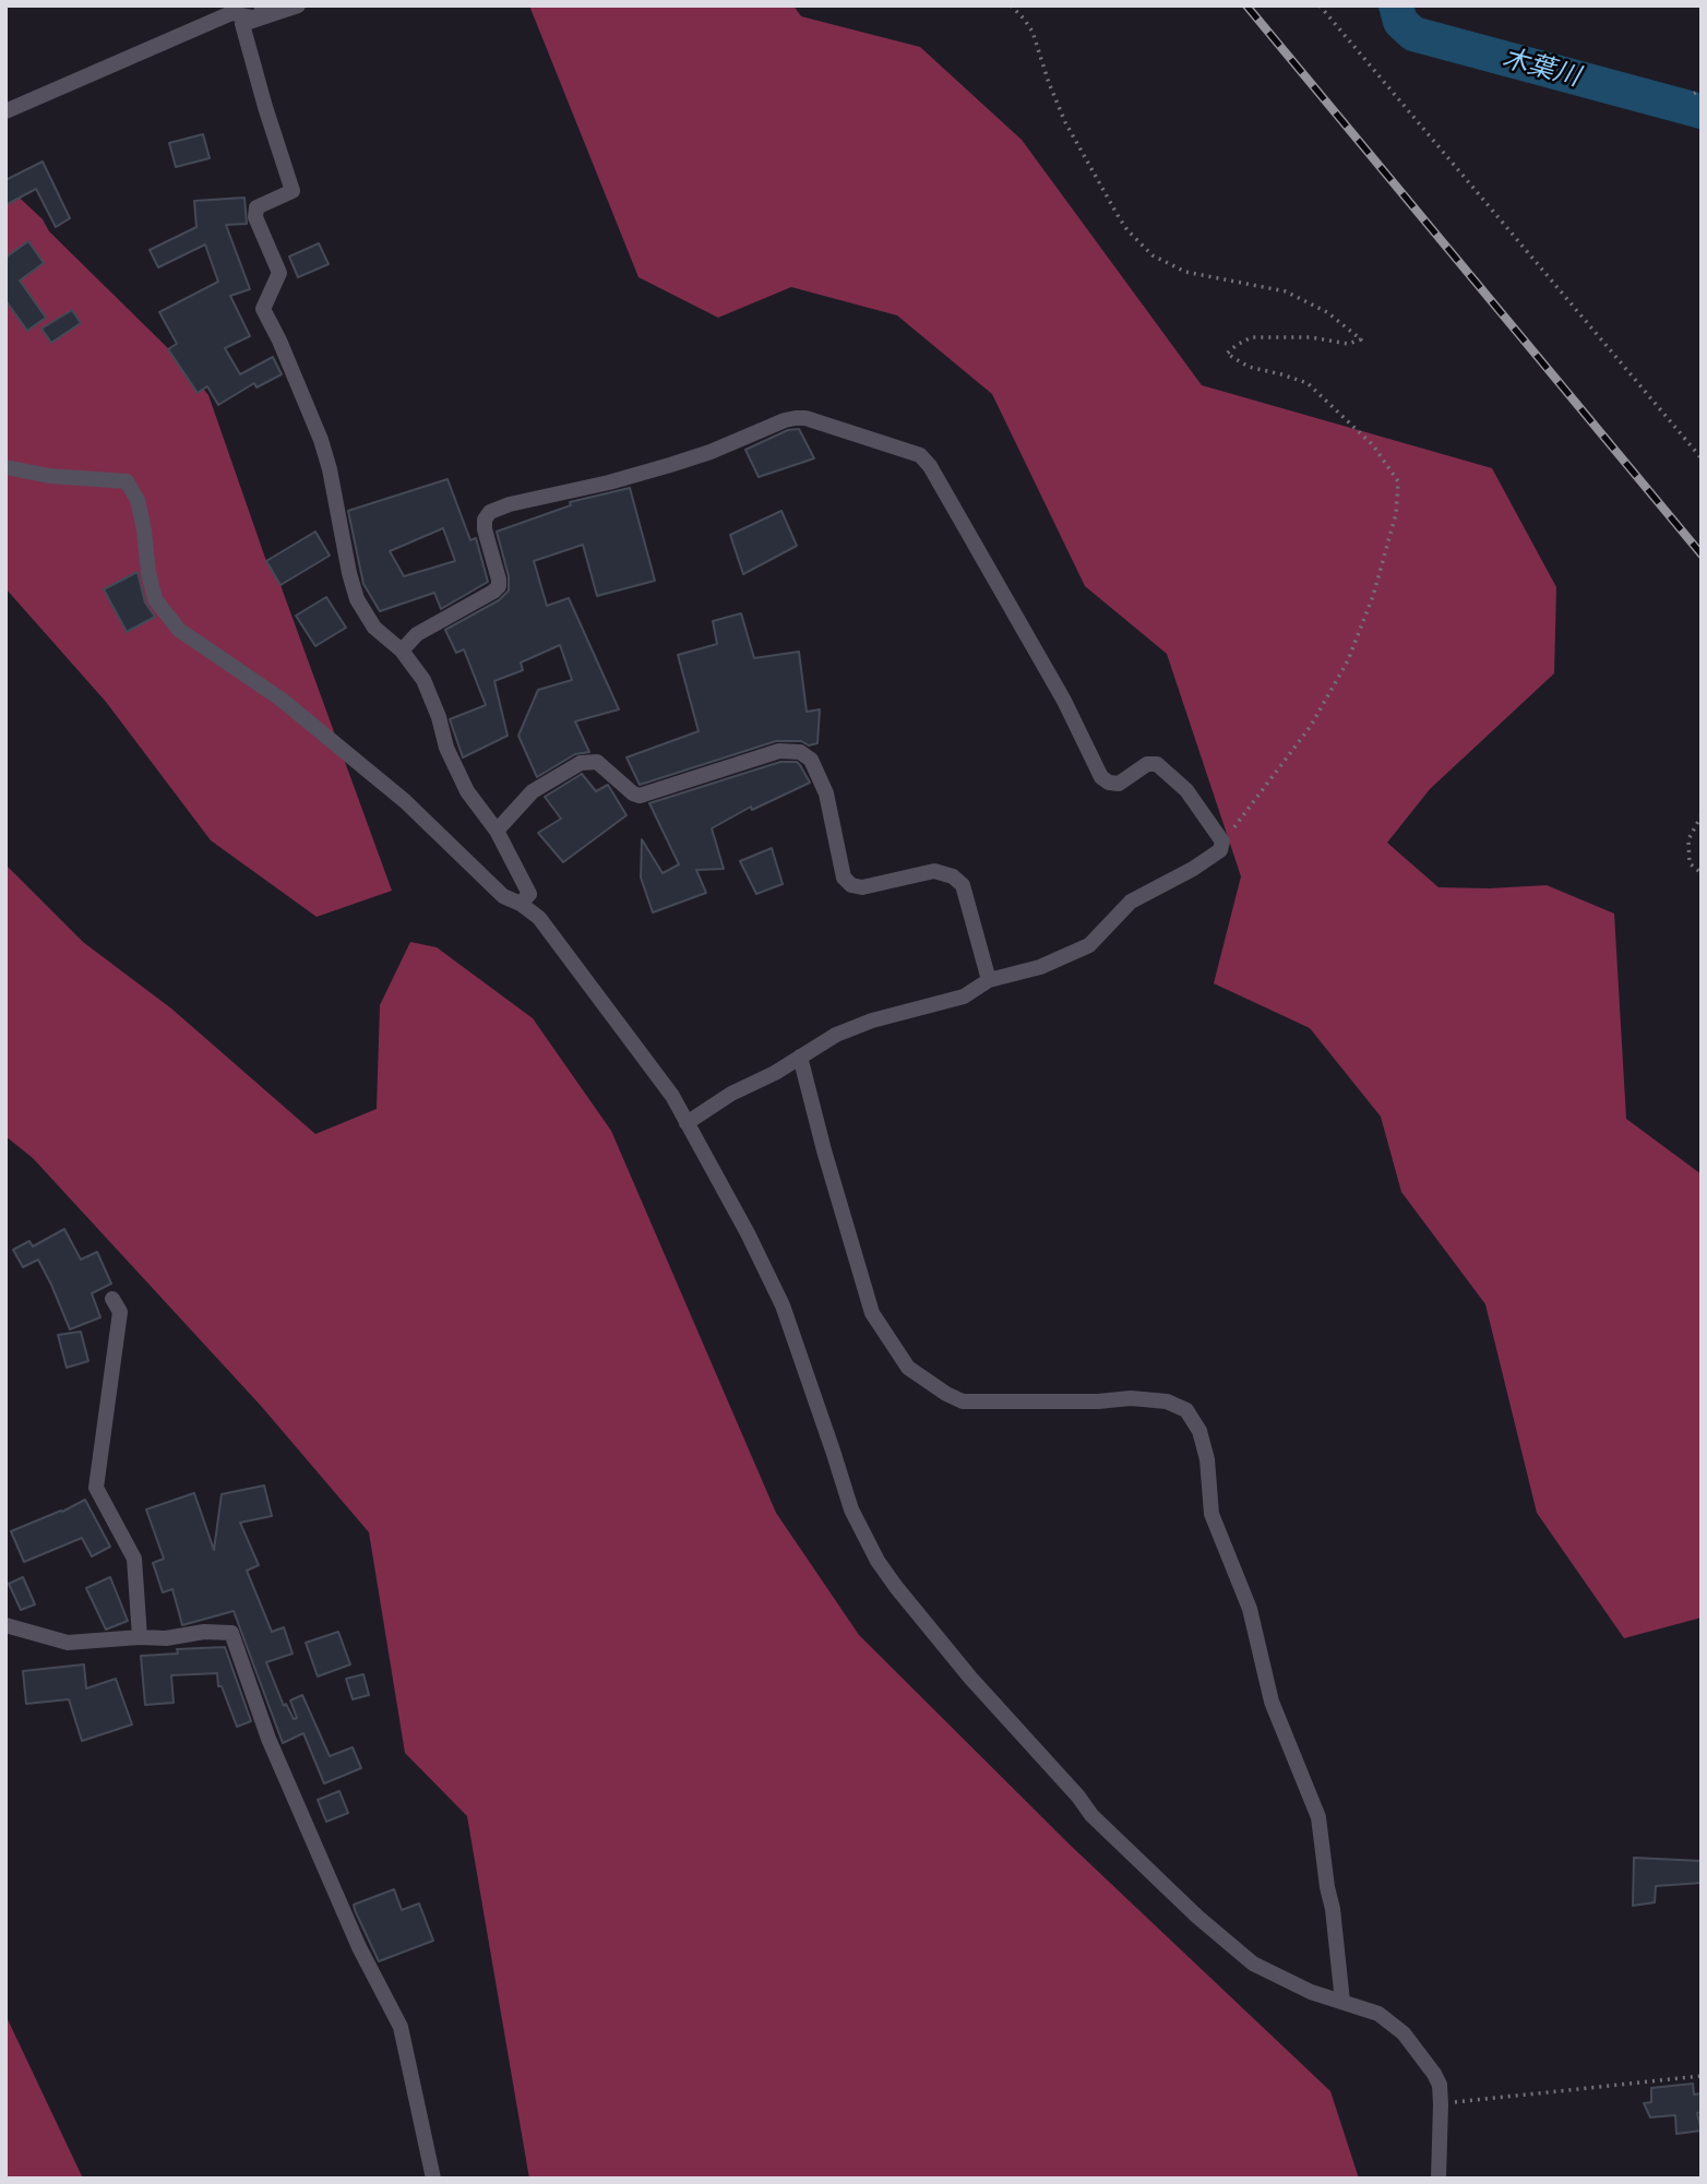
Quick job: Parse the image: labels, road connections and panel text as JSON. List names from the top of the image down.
{
  "water": ["木葉川"]
}
